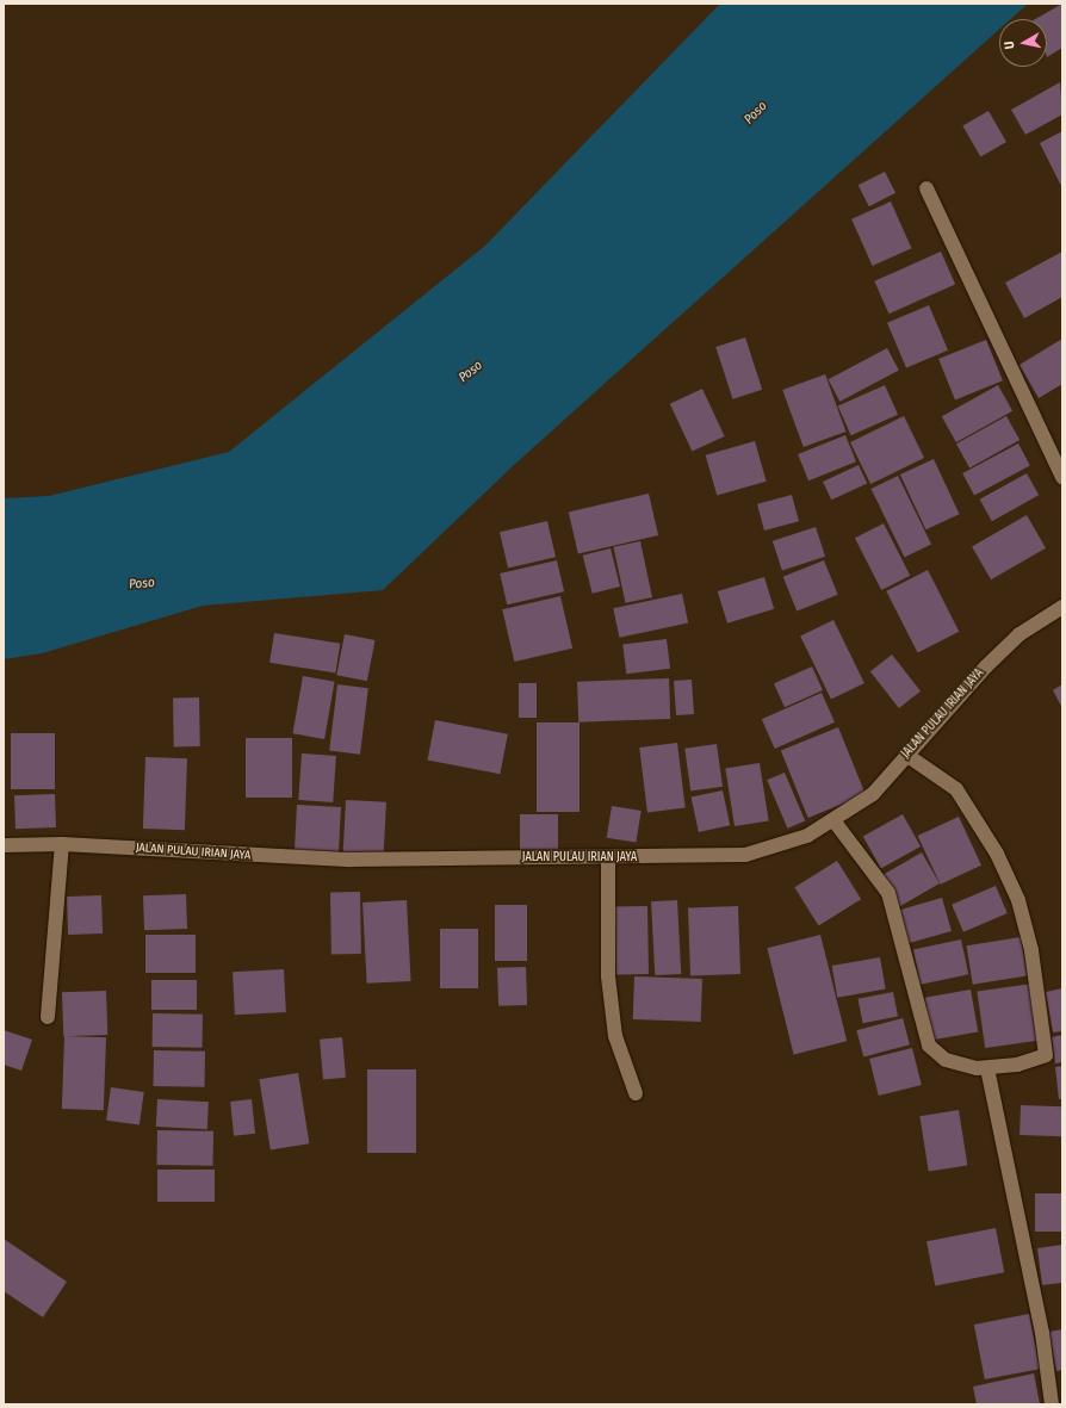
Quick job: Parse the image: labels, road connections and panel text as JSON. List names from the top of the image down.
{
  "streets": {
    "street": ["JALAN PULAU IRIAN JAYA"]
  },
  "water": ["Poso"],
  "north": "left"
}
